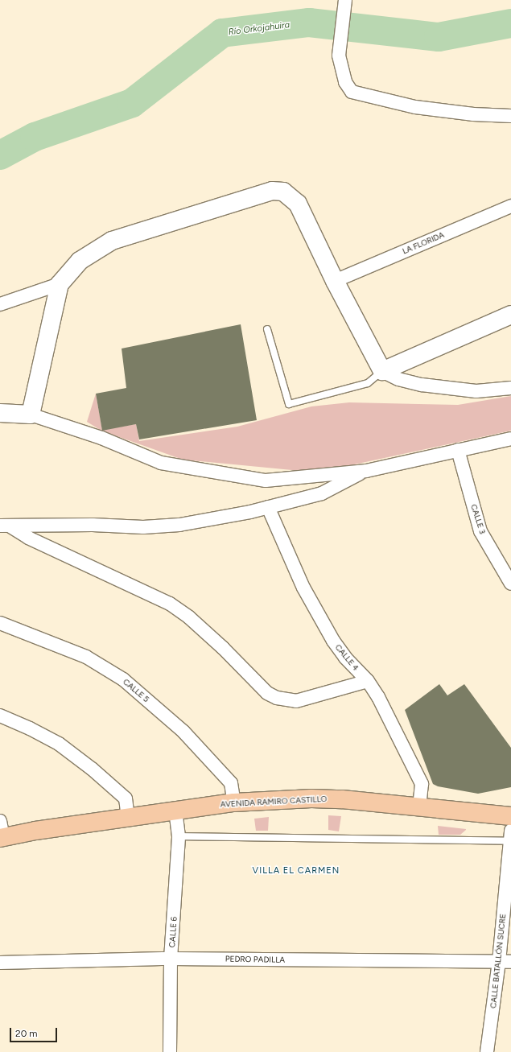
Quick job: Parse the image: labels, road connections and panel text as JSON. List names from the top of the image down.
{
  "streets": {
    "main road": ["AVENIDA RAMIRO CASTILLO"],
    "street": [
      "LA FLORIDA",
      "CALLE 3",
      "CALLE 4",
      "CALLE 5",
      "CALLE 6",
      "PEDRO PADILLA",
      "CALLE BATALLÓN SUCRE"
    ]
  },
  "crossings": [
    ["CALLE 4", "AVENIDA RAMIRO CASTILLO"],
    ["CALLE 5", "AVENIDA RAMIRO CASTILLO"],
    ["AVENIDA RAMIRO CASTILLO", "CALLE 6"],
    ["CALLE 6", "PEDRO PADILLA"],
    ["PEDRO PADILLA", "CALLE BATALLÓN SUCRE"]
  ],
  "districts": ["VILLA EL CARMEN"],
  "water": ["Río Orkojahuira"],
  "scale_bar": "20 m"
}
